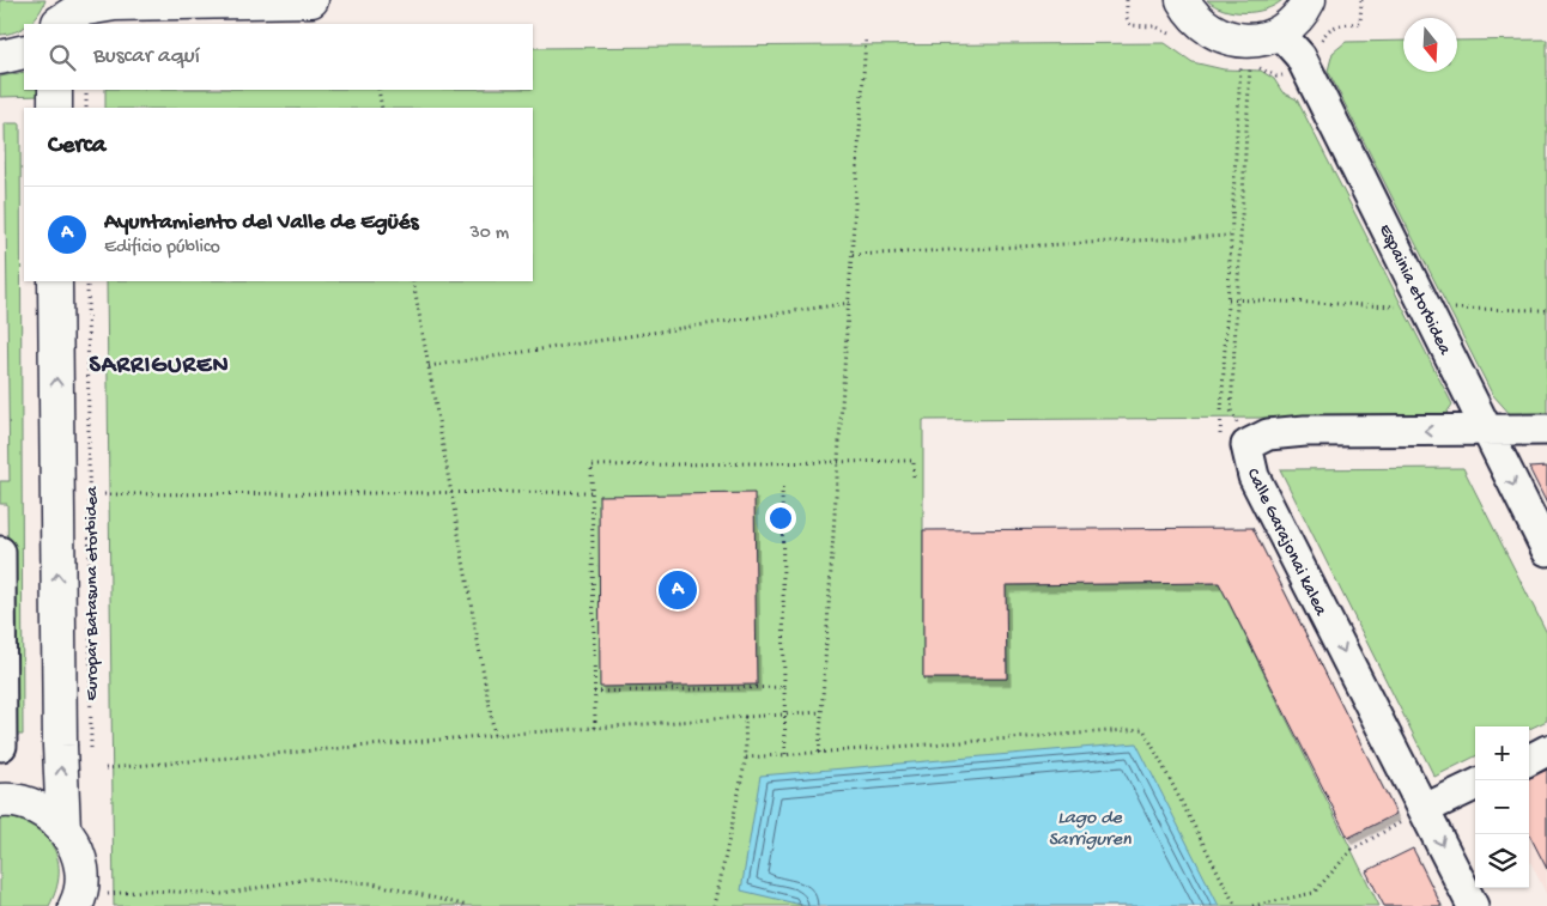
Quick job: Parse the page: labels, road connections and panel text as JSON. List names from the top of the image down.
{
  "streets": {
    "street": ["Espainia etorbidea", "Calle Garajonai kalea", "Europar Batasuna etorbidea"]
  },
  "crossings": [
    ["Espainia etorbidea", "Calle Garajonai kalea"]
  ],
  "districts": ["SARRIGUREN"],
  "water": ["Lago de Sarriguren"],
  "north": "bottom",
  "page": {
    "search": "Buscar aquí",
    "heading": "Cerca",
    "list": [
      {
        "mark": "A",
        "name": "Ayuntamiento del Valle de Egüés",
        "note": "Edificio público",
        "value": "30 m"
      }
    ],
    "pins": "A",
    "map_buttons": ["+", "−"]
  }
}
